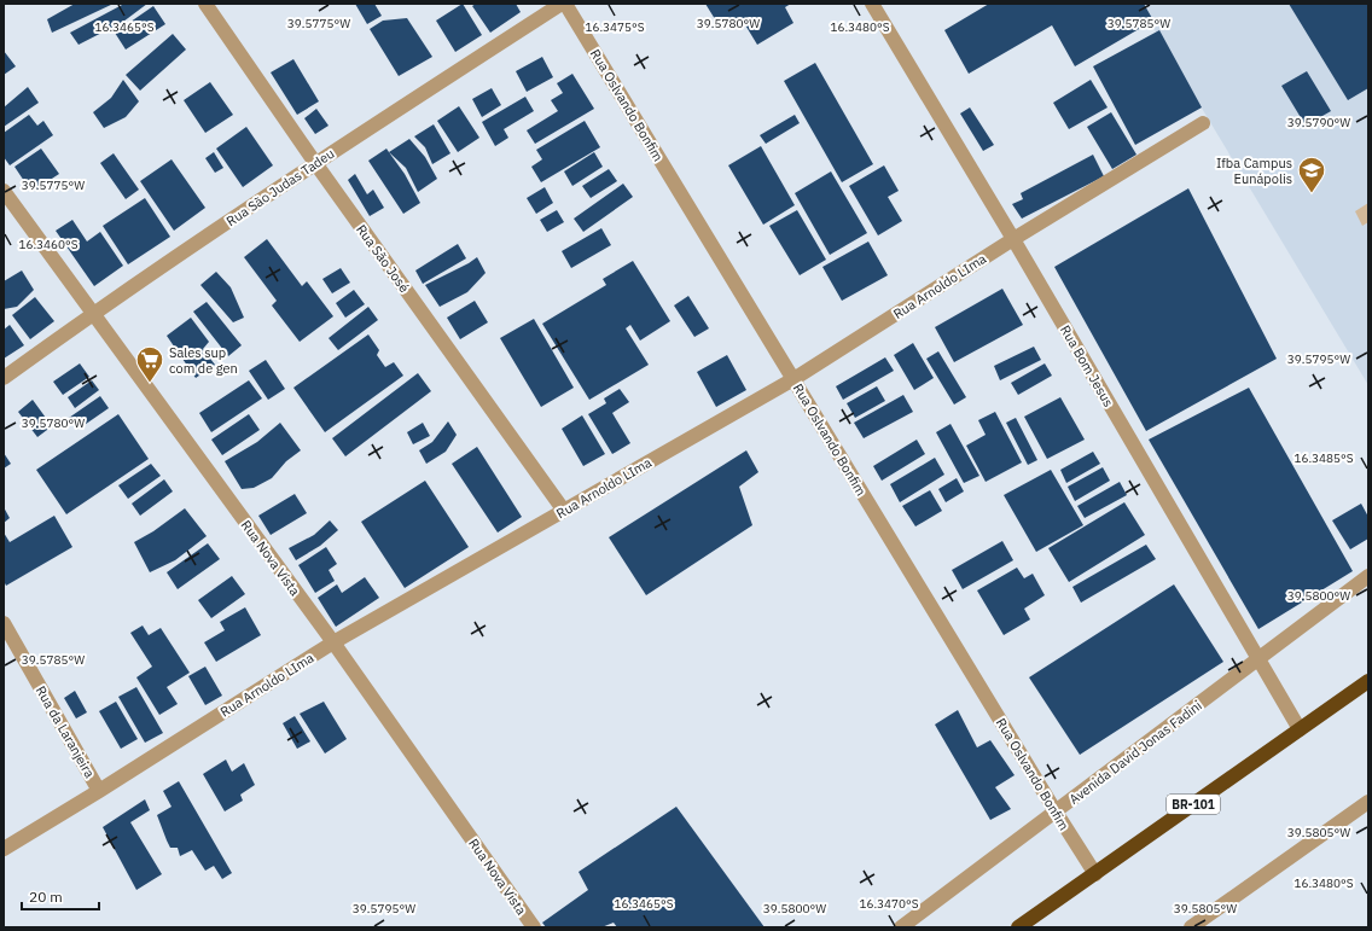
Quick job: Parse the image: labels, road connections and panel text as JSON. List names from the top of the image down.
{
  "streets": {
    "highway": ["BR-101"],
    "street": [
      "Rua Oslvando Bonfim",
      "Rua São Judas Tadeu",
      "Rua São José",
      "Rua Arnoldo LIma",
      "Rua Bom Jesus",
      "Rua Nova Vista",
      "Rua da Laranjeira",
      "Avenida David Jonas Fadini"
    ]
  },
  "crossings": [
    ["Rua Oslvando Bonfim", "Rua Arnoldo LIma"],
    ["Rua Oslvando Bonfim", "Avenida David Jonas Fadini"],
    ["Rua Oslvando Bonfim", "BR-101"],
    ["Rua São Judas Tadeu", "Rua São José"],
    ["Rua São Judas Tadeu", "Rua Nova Vista"],
    ["Rua São José", "Rua Arnoldo LIma"],
    ["Rua Arnoldo LIma", "Rua Bom Jesus"],
    ["Rua Arnoldo LIma", "Rua Nova Vista"],
    ["Rua Arnoldo LIma", "Rua da Laranjeira"],
    ["Rua Bom Jesus", "Avenida David Jonas Fadini"],
    ["Rua Bom Jesus", "BR-101"]
  ],
  "places": {
    "school or university": ["Ifba Campus Eunápolis"],
    "supermarket": ["Sales sup com de gen"]
  },
  "scale_bar": "20 m",
  "coordinates": [
    "39.5775°W",
    "39.5780°W",
    "39.5785°W",
    "16.3465°S",
    "16.3475°S",
    "16.3480°S",
    "39.5790°W",
    "16.3460°S",
    "39.5795°W",
    "16.3485°S",
    "39.5800°W",
    "39.5805°W",
    "16.3470°S"
  ]
}
